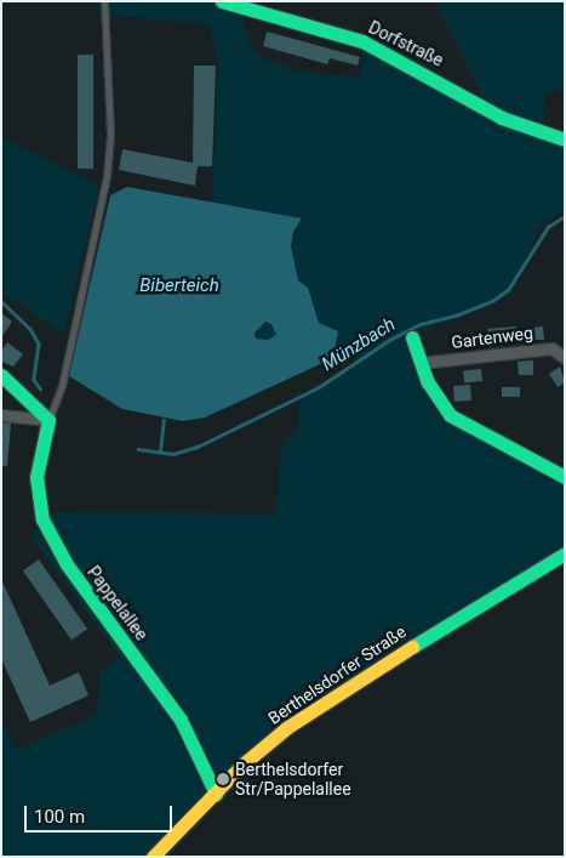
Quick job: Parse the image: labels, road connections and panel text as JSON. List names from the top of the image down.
{
  "streets": {
    "street": [
      "Dorfstraße",
      "Gartenweg",
      "Pappelallee",
      "Berthelsdorfer Straße"
    ]
  },
  "crossings": [
    ["Pappelallee", "Berthelsdorfer Straße"]
  ],
  "water": ["Biberteich", "Münzbach"],
  "places": ["Berthelsdorfer Str/Pappelallee"],
  "scale_bar": "100 m"
}
